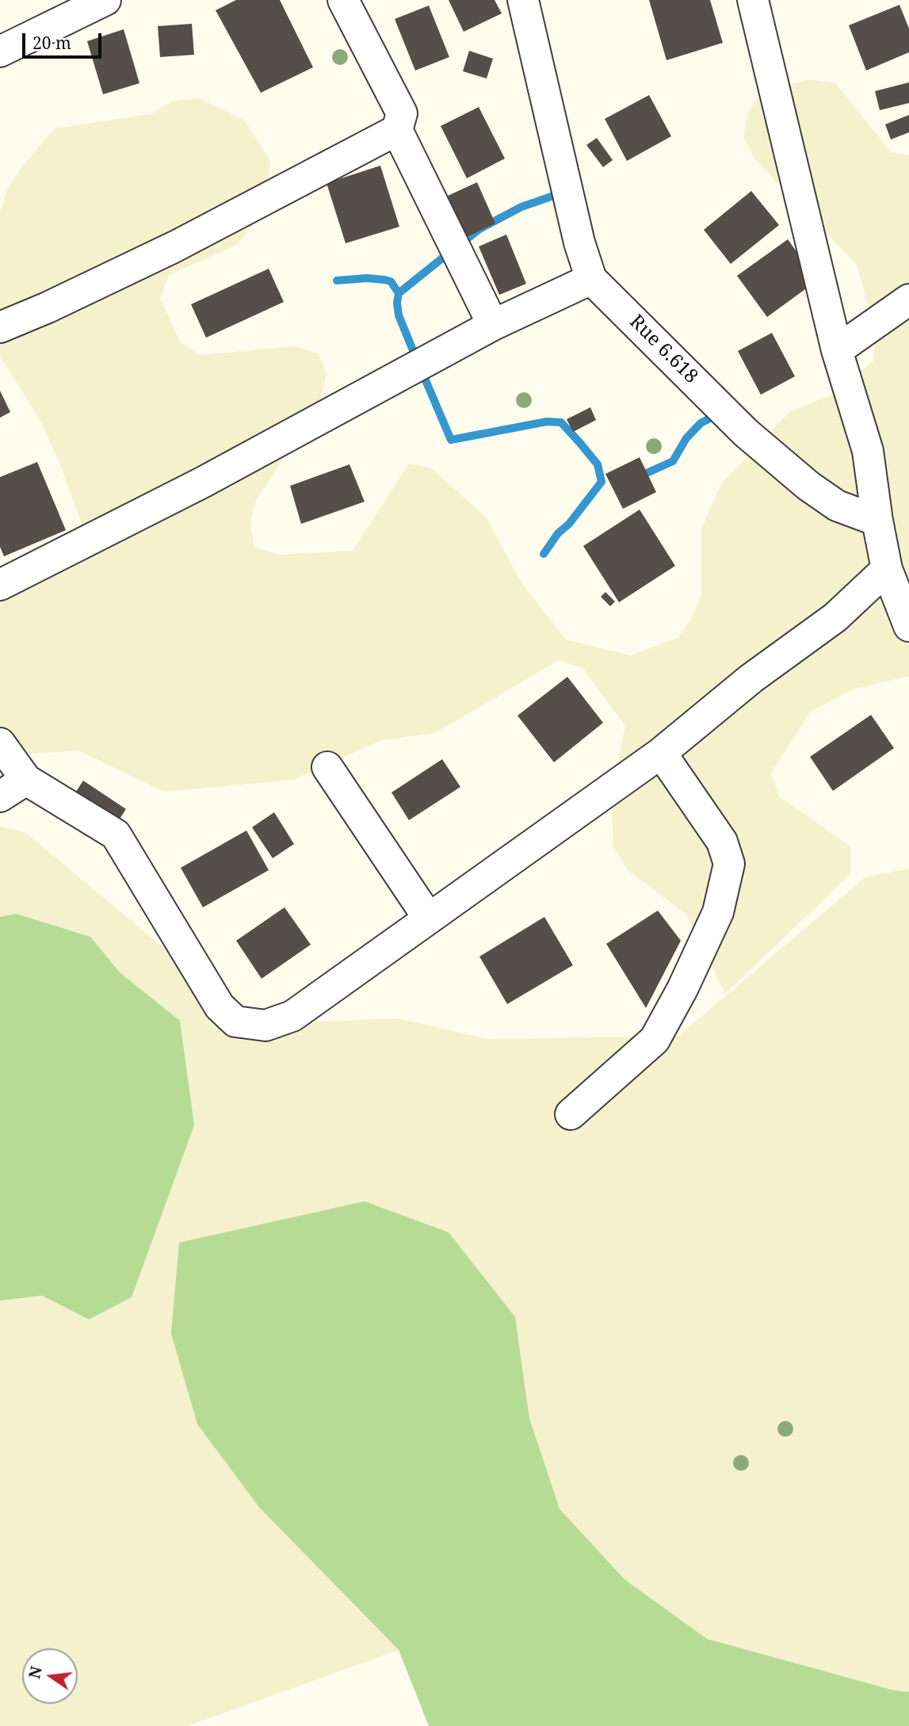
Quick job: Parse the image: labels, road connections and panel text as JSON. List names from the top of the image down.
{
  "streets": {
    "street": ["Rue 6.618"]
  },
  "scale_bar": "20 m",
  "north": "left"
}
